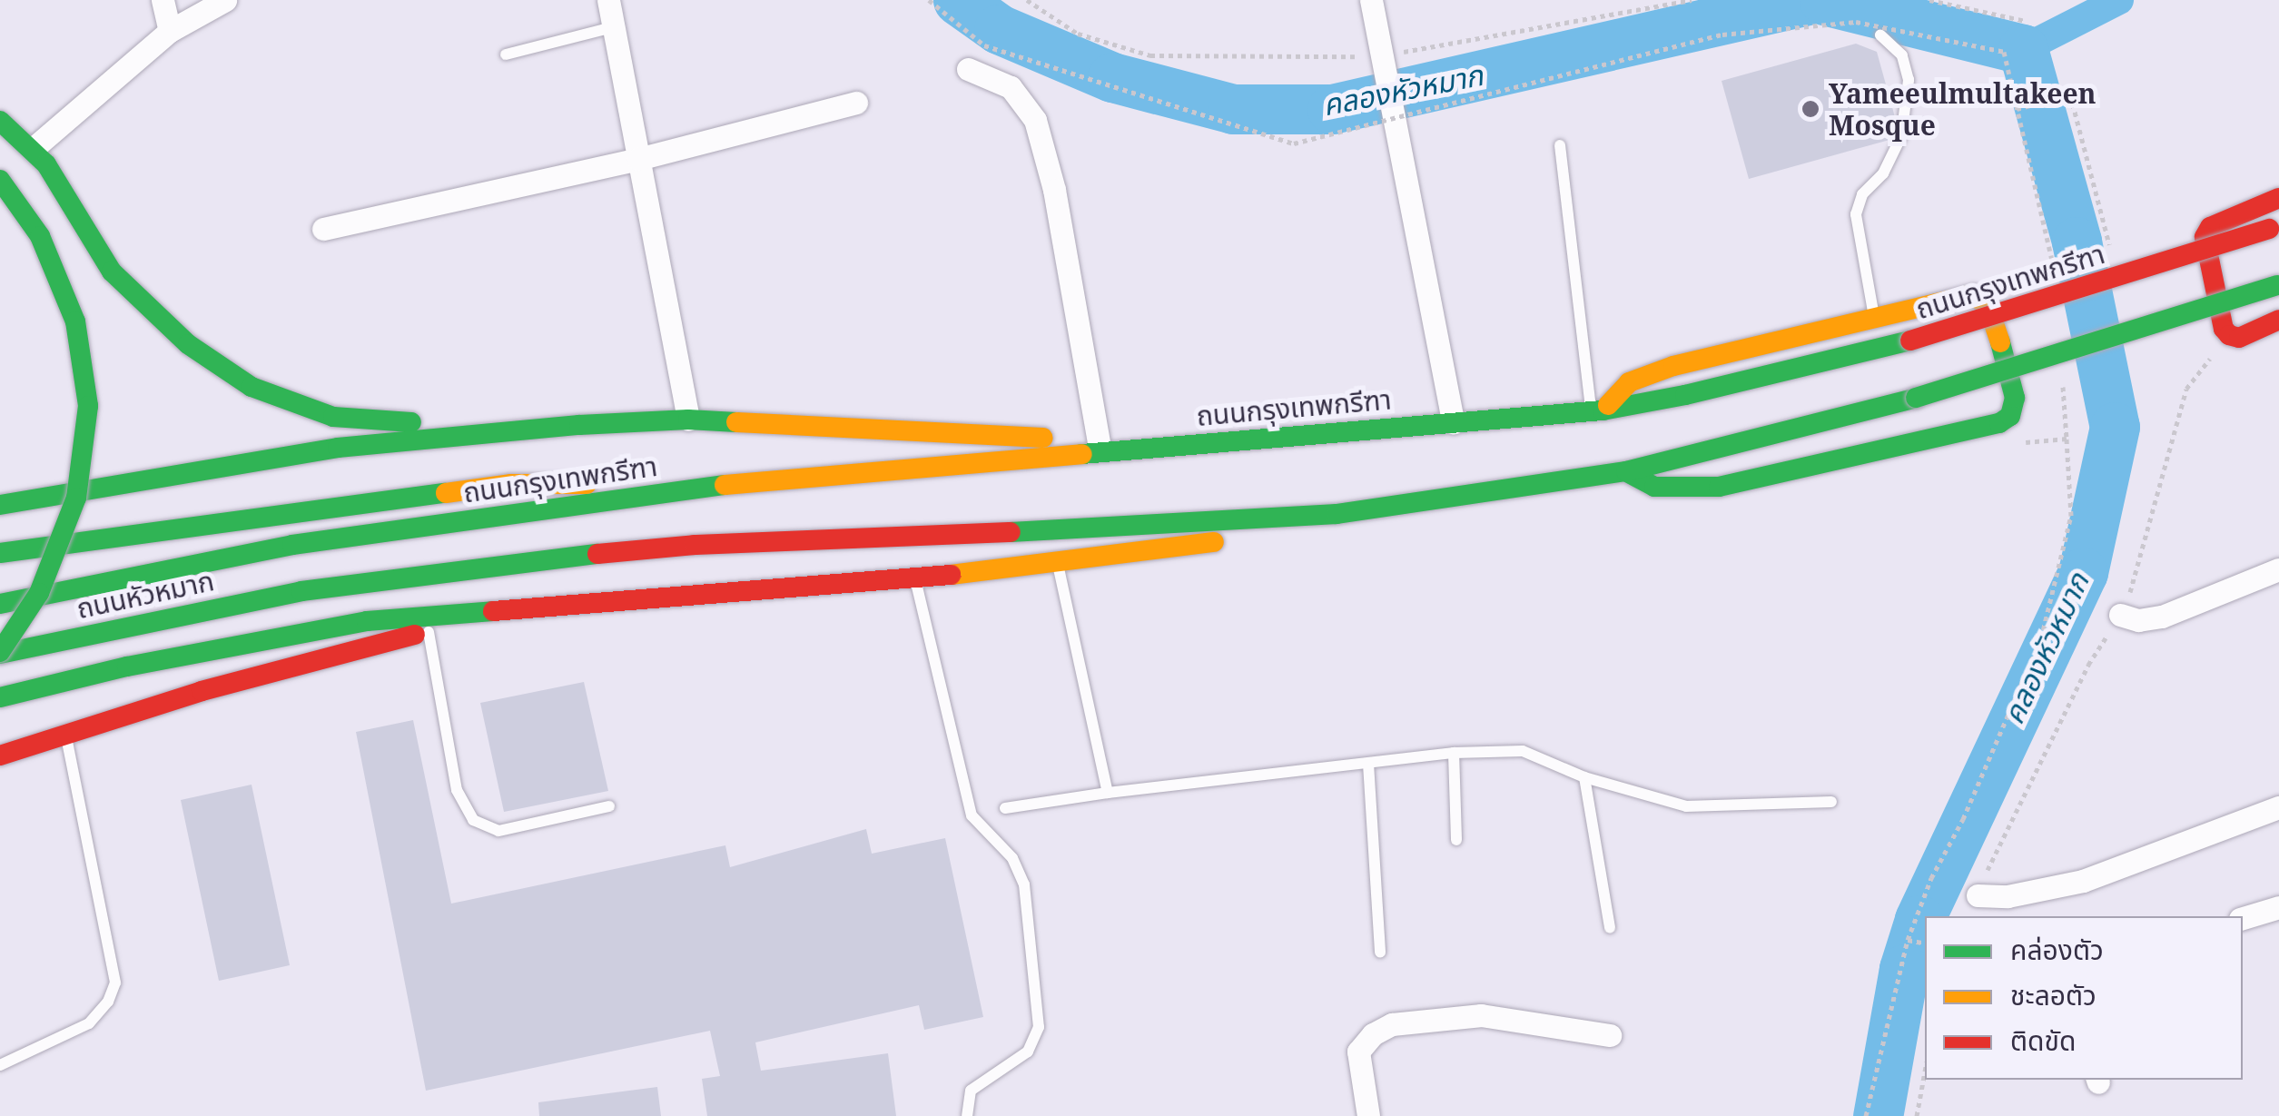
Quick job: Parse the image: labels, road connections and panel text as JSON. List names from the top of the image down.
{
  "streets": {
    "main road": ["ถนนกรุงเทพกรีฑา", "ถนนหัวหมาก"]
  },
  "crossings": [
    ["ถนนกรุงเทพกรีฑา", "ถนนหัวหมาก"]
  ],
  "water": ["คลองหัวหมาก"],
  "places": ["Yameeulmultakeen Mosque"],
  "legend": ["คล่องตัว", "ชะลอตัว", "ติดขัด"]
}
